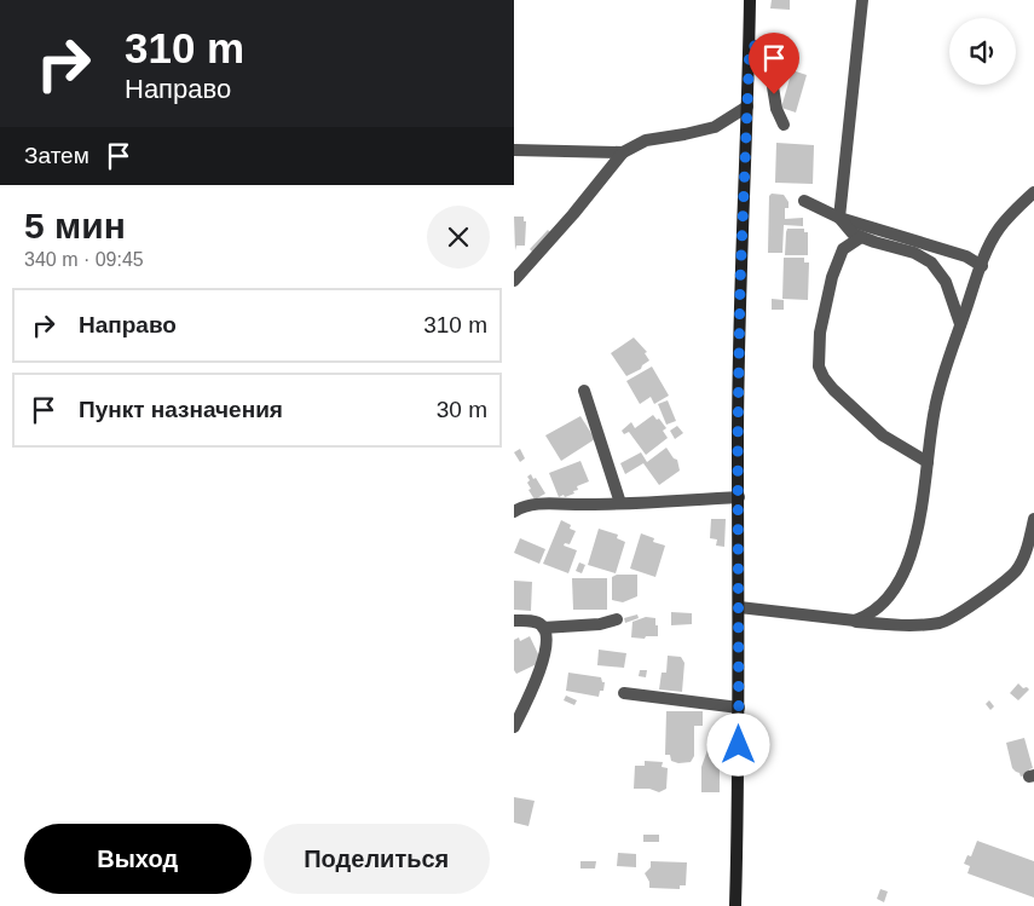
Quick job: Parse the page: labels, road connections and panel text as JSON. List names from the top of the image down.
{
  "page": {
    "turn": ["310 m", "Направо"],
    "then": "Затем",
    "heading": ["5 мин", "340 m · 09:45"],
    "list": [
      {
        "name": "Направо",
        "value": "310 m"
      },
      {
        "name": "Пункт назначения",
        "value": "30 m"
      }
    ],
    "buttons": ["Выход", "Поделиться"]
  }
}
